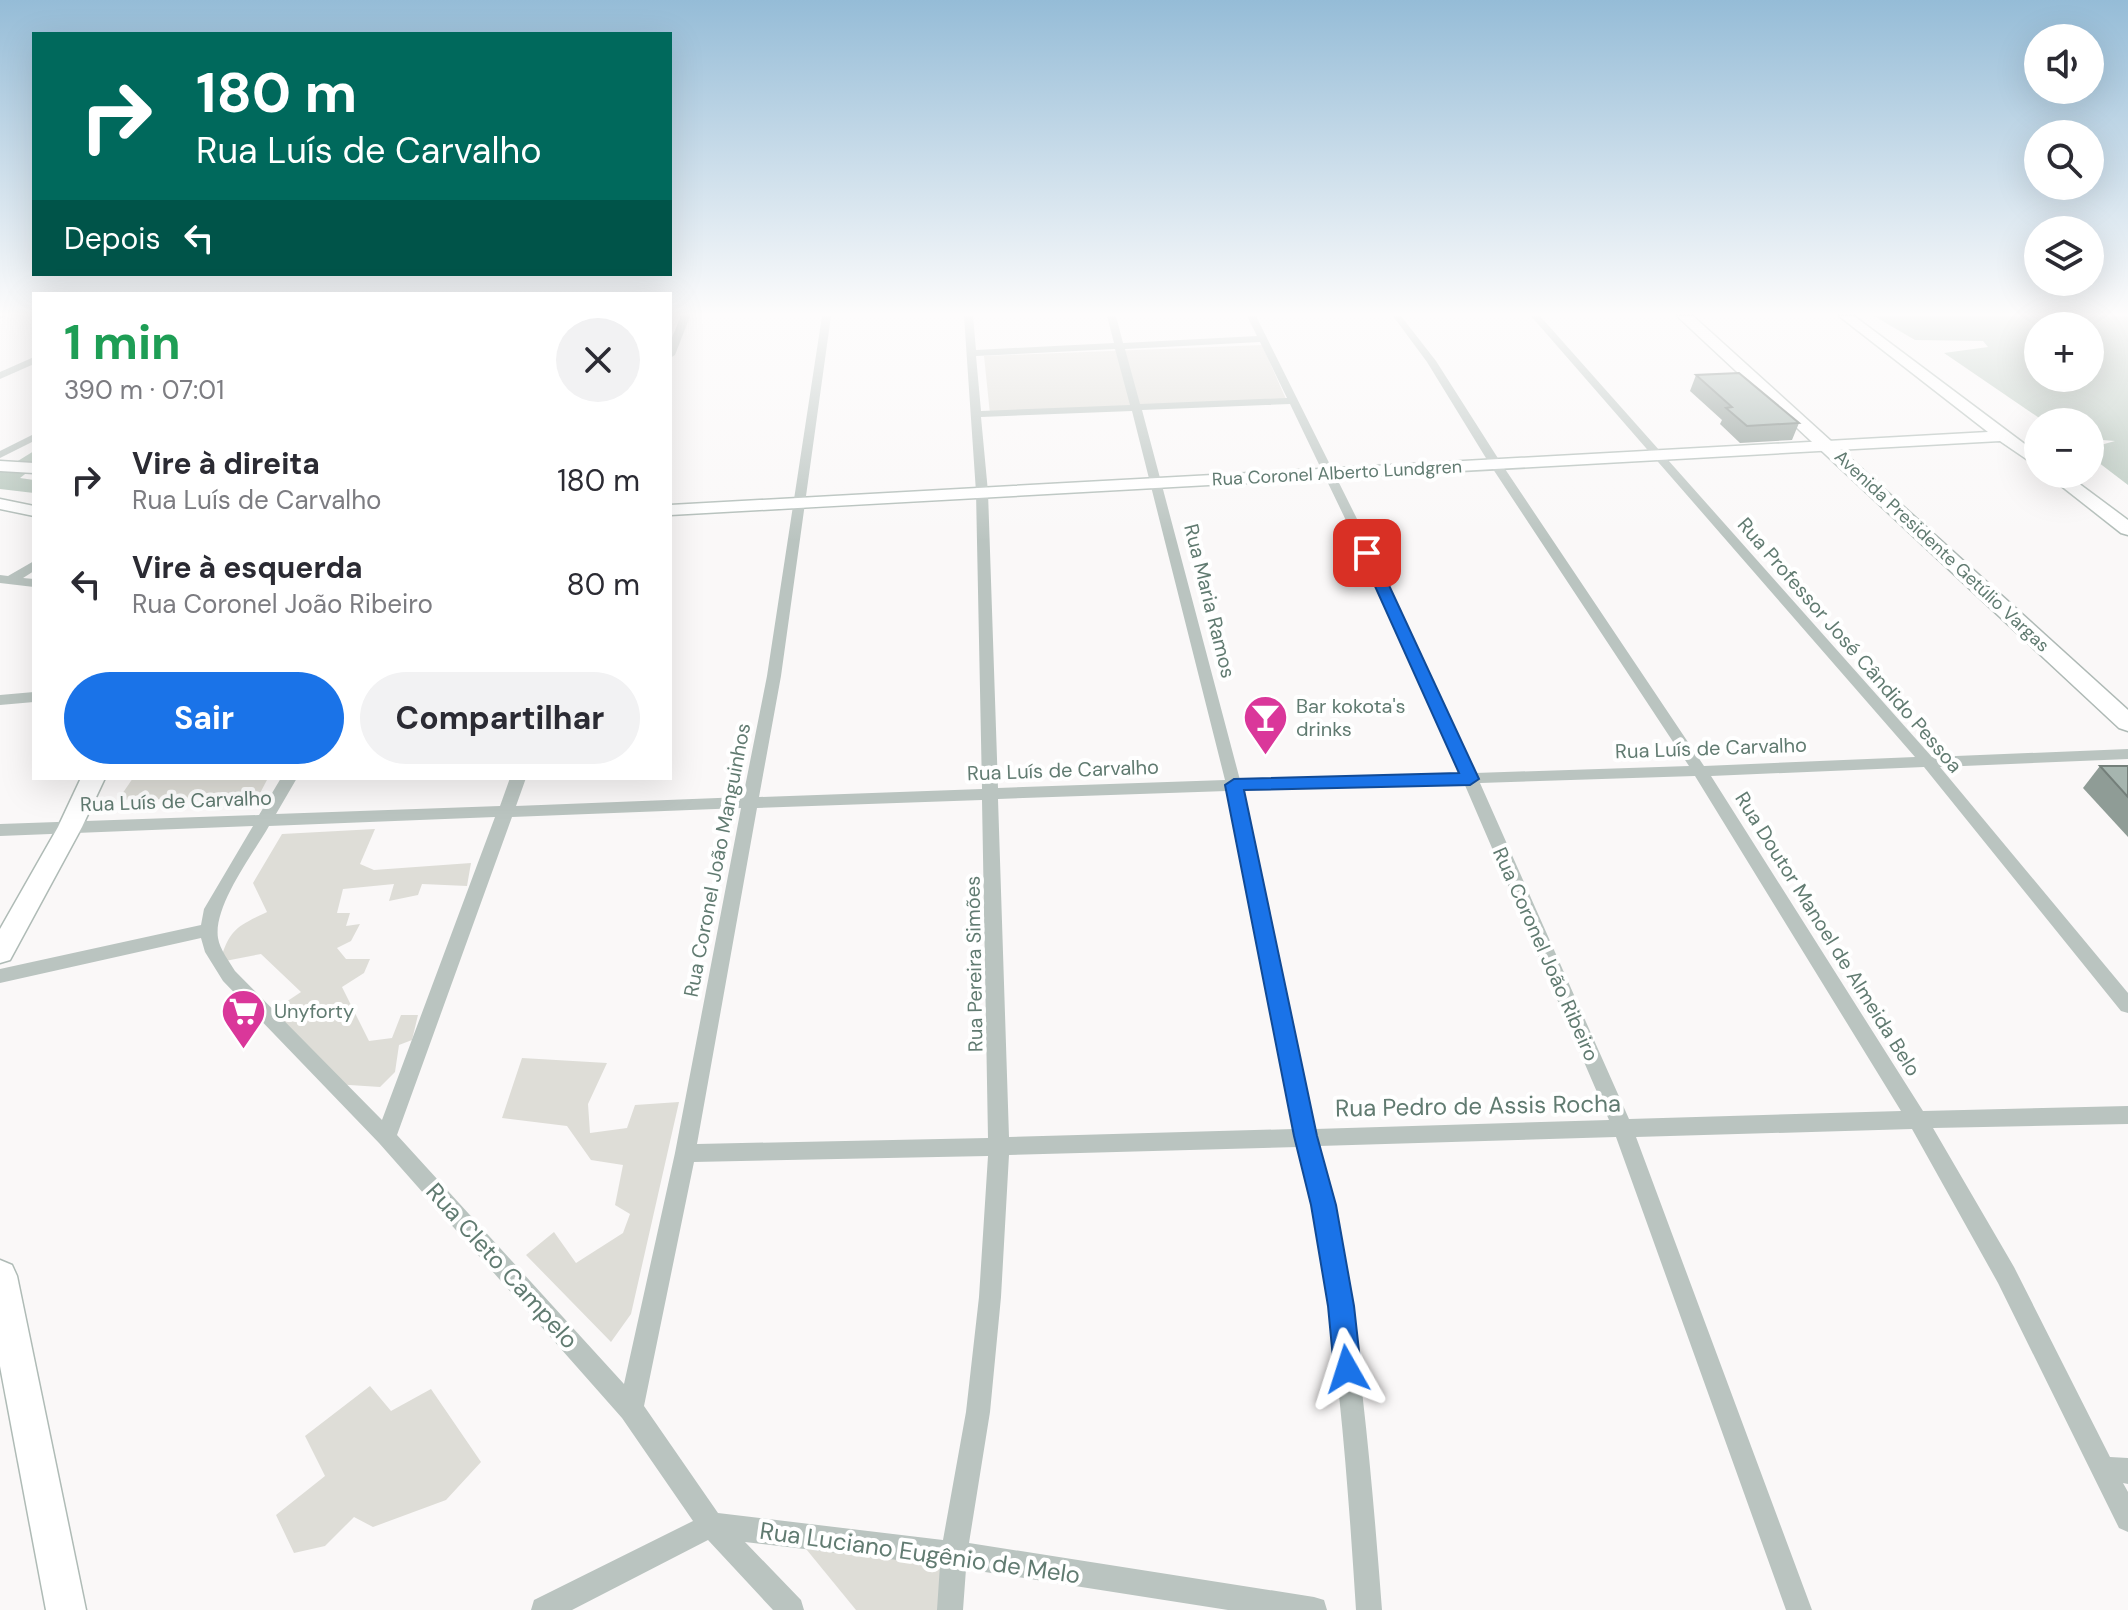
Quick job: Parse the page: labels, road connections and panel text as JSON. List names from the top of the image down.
{
  "streets": {
    "main road": ["Avenida Presidente Getúlio Vargas"],
    "street": [
      "Rua Coronel Alberto Lundgren",
      "Rua Maria Ramos",
      "Rua Professor José Cândido Pessoa",
      "Rua Luís de Carvalho",
      "Rua Coronel João Manguinhos",
      "Rua Doutor Manoel de Almeida Belo",
      "Rua Coronel João Ribeiro",
      "Rua Pereira Simões",
      "Rua Pedro de Assis Rocha",
      "Rua Cleto Campelo",
      "Rua Luciano Eugênio de Melo"
    ]
  },
  "crossings": [
    ["Rua Coronel Alberto Lundgren", "Avenida Presidente Getúlio Vargas"],
    ["Rua Coronel Alberto Lundgren", "Rua Maria Ramos"],
    ["Rua Coronel Alberto Lundgren", "Rua Professor José Cândido Pessoa"],
    ["Rua Coronel Alberto Lundgren", "Rua Coronel João Manguinhos"],
    ["Rua Coronel Alberto Lundgren", "Rua Doutor Manoel de Almeida Belo"],
    ["Rua Coronel Alberto Lundgren", "Rua Coronel João Ribeiro"],
    ["Rua Coronel Alberto Lundgren", "Rua Pereira Simões"],
    ["Rua Maria Ramos", "Rua Luís de Carvalho"],
    ["Rua Maria Ramos", "Rua Pedro de Assis Rocha"],
    ["Rua Professor José Cândido Pessoa", "Rua Luís de Carvalho"],
    ["Rua Luís de Carvalho", "Rua Coronel João Manguinhos"],
    ["Rua Luís de Carvalho", "Rua Doutor Manoel de Almeida Belo"],
    ["Rua Luís de Carvalho", "Rua Coronel João Ribeiro"],
    ["Rua Luís de Carvalho", "Rua Pereira Simões"],
    ["Rua Coronel João Manguinhos", "Rua Pedro de Assis Rocha"],
    ["Rua Coronel João Manguinhos", "Rua Cleto Campelo"],
    ["Rua Doutor Manoel de Almeida Belo", "Rua Pedro de Assis Rocha"],
    ["Rua Coronel João Ribeiro", "Rua Pedro de Assis Rocha"],
    ["Rua Pereira Simões", "Rua Pedro de Assis Rocha"],
    ["Rua Pereira Simões", "Rua Luciano Eugênio de Melo"],
    ["Rua Cleto Campelo", "Rua Luciano Eugênio de Melo"]
  ],
  "places": {
    "bar": ["Bar kokota's drinks"],
    "supermarket": ["Unyforty"]
  },
  "page": {
    "map_buttons": ["+", "−"],
    "turn": ["180 m", "Rua Luís de Carvalho"],
    "then": "Depois",
    "heading": ["1 min", "390 m · 07:01"],
    "list": [
      {
        "name": "Vire à direita",
        "note": "Rua Luís de Carvalho",
        "value": "180 m"
      },
      {
        "name": "Vire à esquerda",
        "note": "Rua Coronel João Ribeiro",
        "value": "80 m"
      }
    ],
    "buttons": ["Sair", "Compartilhar"]
  }
}
